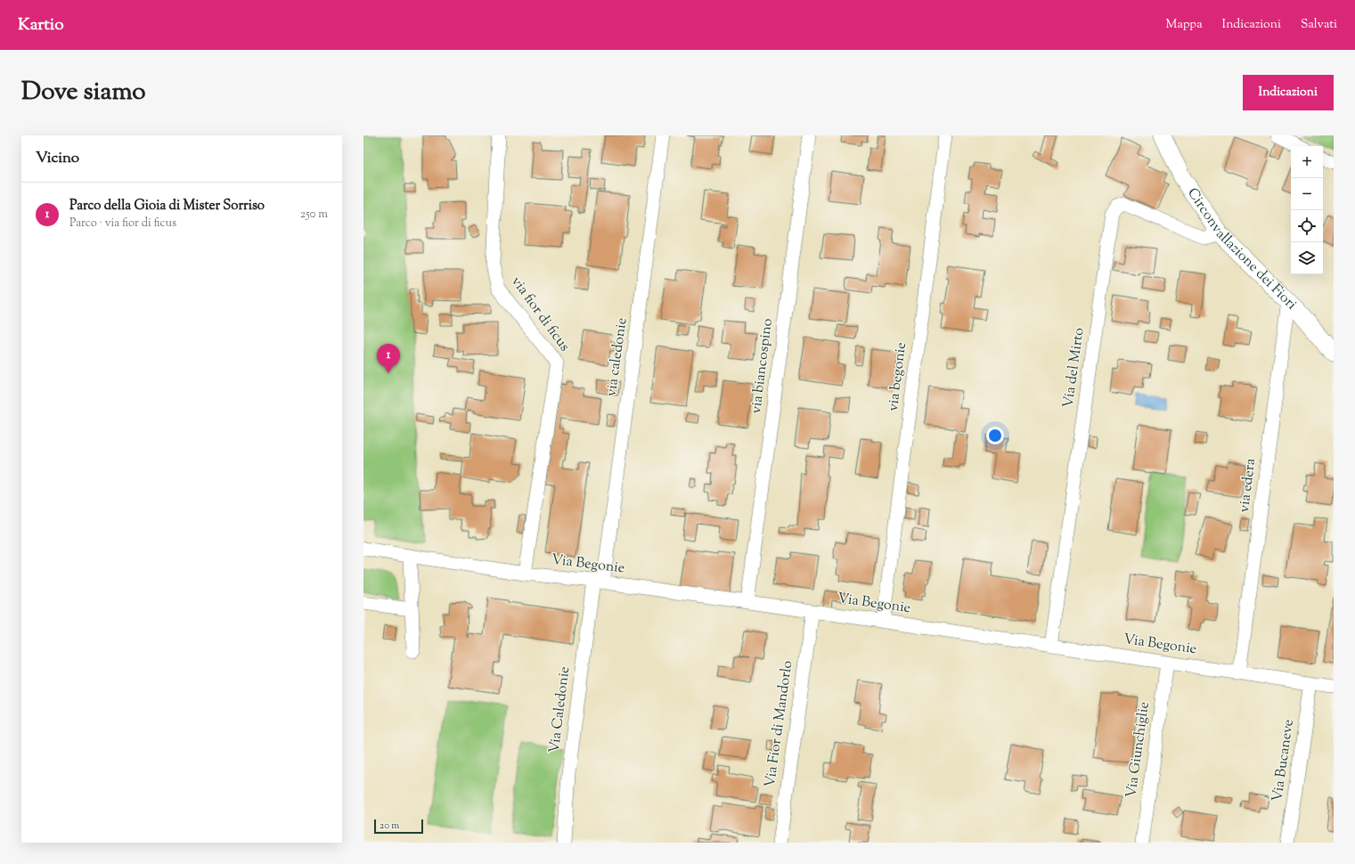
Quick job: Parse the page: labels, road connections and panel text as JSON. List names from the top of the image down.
{
  "streets": {
    "street": [
      "Circonvallazione dei Fiori",
      "via fior di ficus",
      "via caledonie",
      "via biancospino",
      "Via del Mirto",
      "via begonie",
      "via edera",
      "Via Begonie",
      "Via Caledonie",
      "Via Fior di Mandorlo",
      "Via Giunchiglie",
      "Via Bucaneve"
    ]
  },
  "crossings": [
    ["Circonvallazione dei Fiori", "Via del Mirto"],
    ["Circonvallazione dei Fiori", "via edera"],
    ["via fior di ficus", "Via Begonie"],
    ["via caledonie", "Via Begonie"],
    ["via caledonie", "Via Caledonie"],
    ["via biancospino", "Via Begonie"],
    ["Via del Mirto", "Via Begonie"],
    ["via begonie", "Via Begonie"],
    ["via edera", "Via Begonie"],
    ["Via Begonie", "Via Caledonie"],
    ["Via Begonie", "Via Fior di Mandorlo"],
    ["Via Begonie", "Via Giunchiglie"],
    ["Via Begonie", "Via Bucaneve"]
  ],
  "scale_bar": "20 m",
  "page": {
    "header": "Kartio",
    "nav": ["Mappa", "Indicazioni", "Salvati"],
    "title": "Dove siamo",
    "buttons": "Indicazioni",
    "heading": "Vicino",
    "map_buttons": ["+", "−"],
    "list": [
      {
        "mark": "1",
        "name": "Parco della Gioia di Mister Sorriso",
        "note": "Parco · via fior di ficus",
        "value": "250 m"
      }
    ],
    "pins": "1",
    "scale": "20 m"
  }
}
